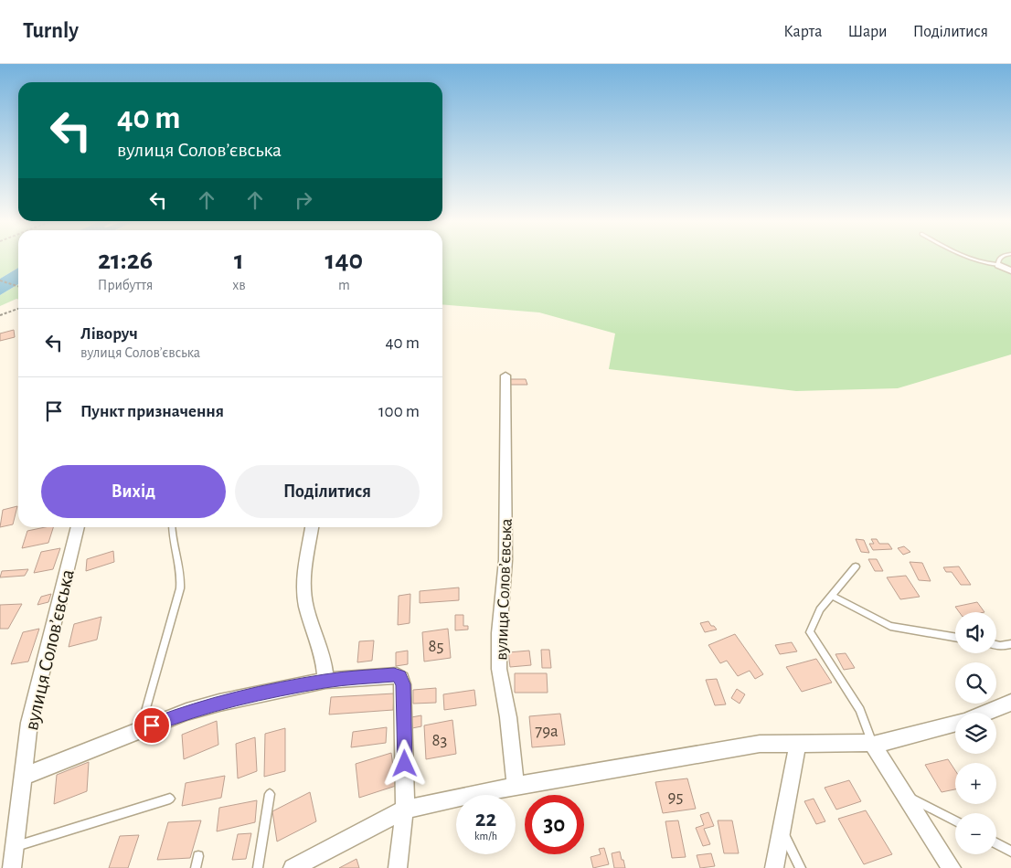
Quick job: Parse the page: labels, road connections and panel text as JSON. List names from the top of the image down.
{
  "streets": {
    "street": ["вулиця Соловʼєвська"]
  },
  "house_numbers": [
    "85",
    "79а",
    "83",
    "95"
  ],
  "page": {
    "header": "Turnly",
    "nav": ["Карта", "Шари", "Поділитися"],
    "turn": ["40 m", "вулиця Соловʼєвська"],
    "eta": [
      "21:26",
      "Прибуття",
      "1",
      "хв",
      "140",
      "m"
    ],
    "list": [
      {
        "name": "Ліворуч",
        "note": "вулиця Соловʼєвська",
        "value": "40 m"
      },
      {
        "name": "Пункт призначення",
        "value": "100 m"
      }
    ],
    "buttons": ["Вихід", "Поділитися"],
    "map_buttons": ["+", "−"],
    "speed": "22 km/h",
    "limit": "30"
  }
}
